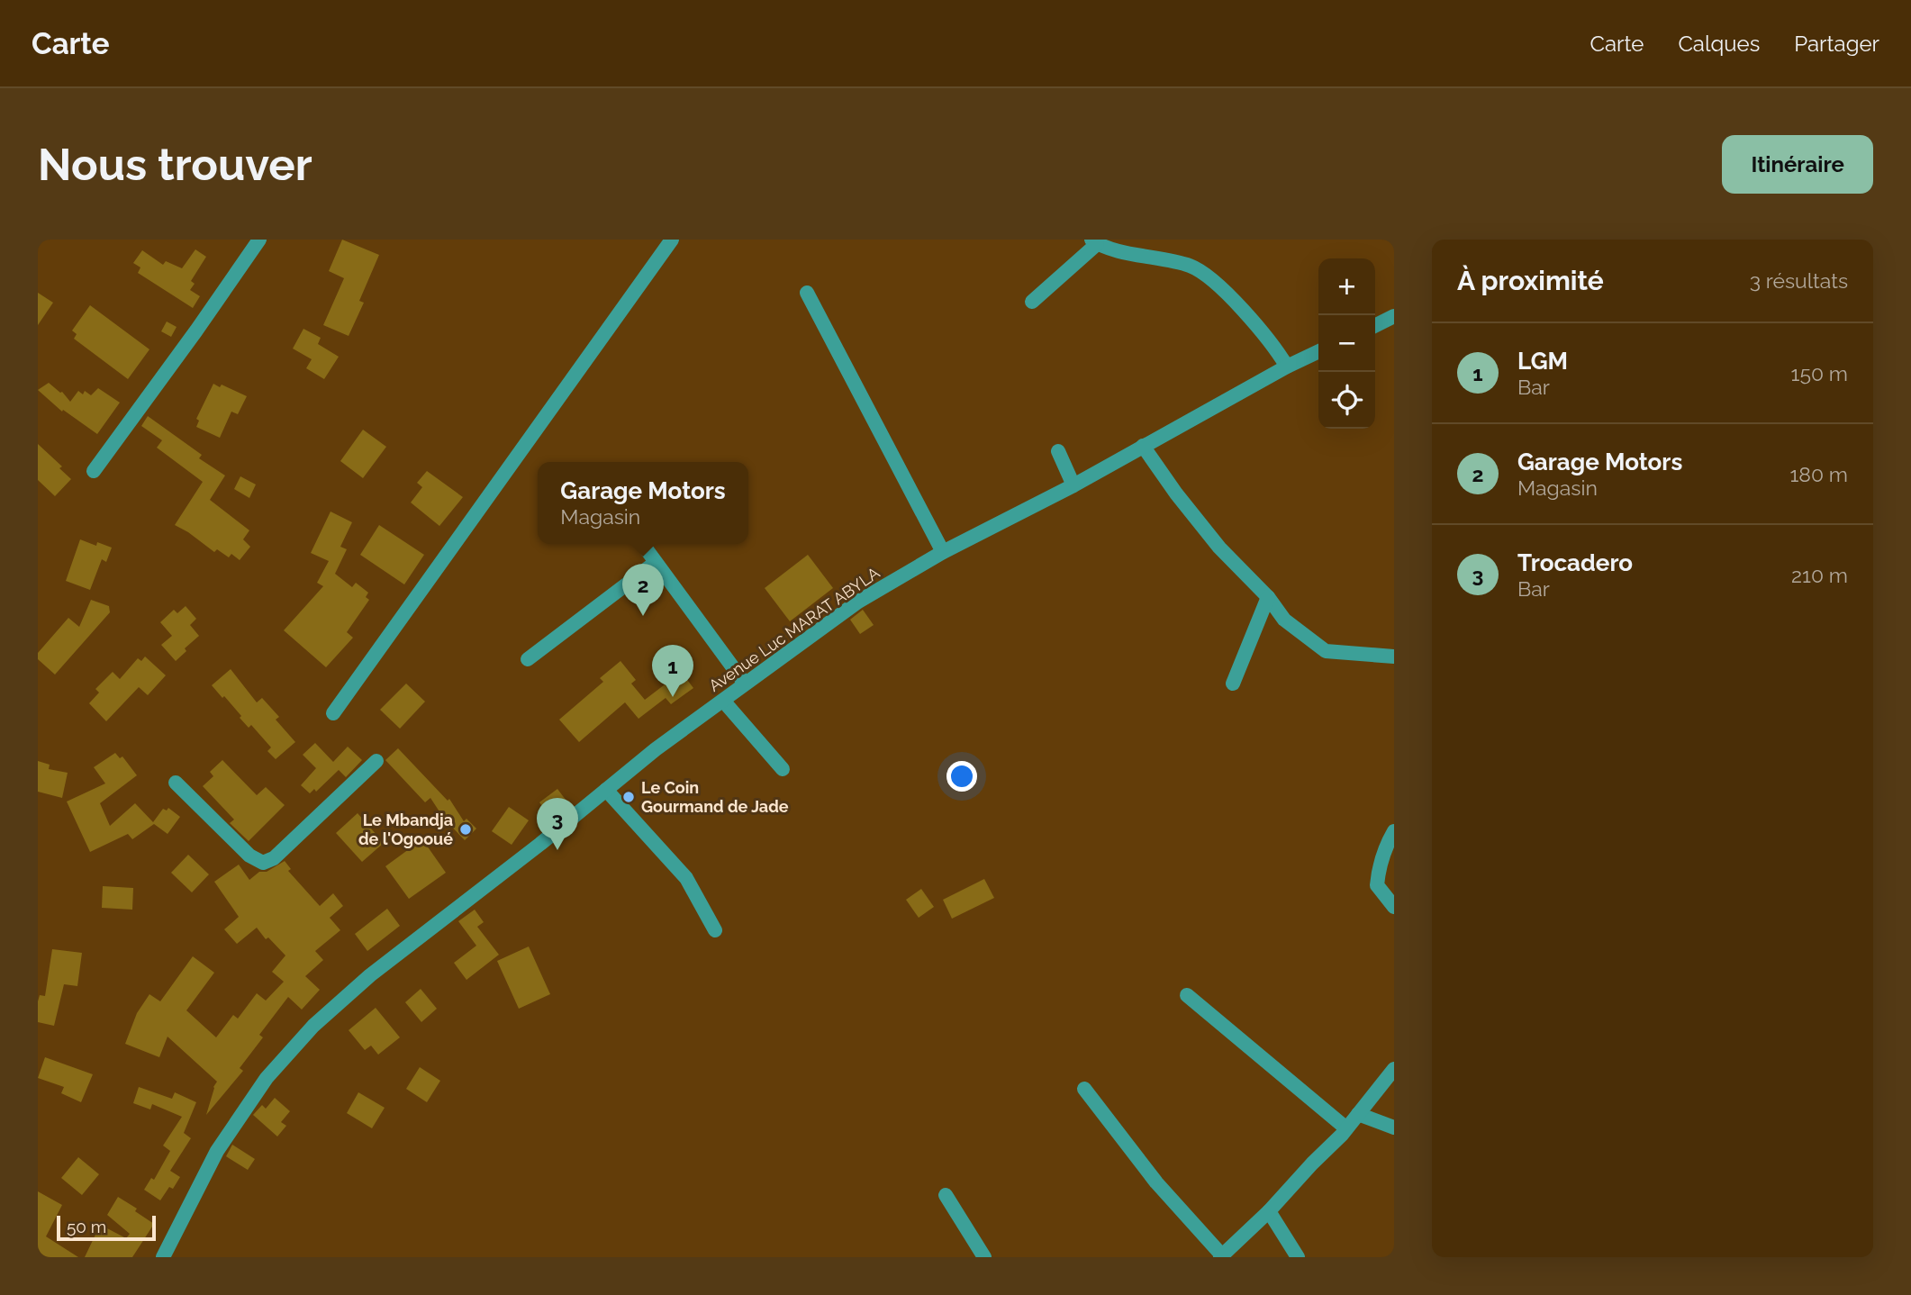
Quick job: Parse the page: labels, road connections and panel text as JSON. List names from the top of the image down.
{
  "streets": {
    "street": ["Avenue Luc MARAT ABYLA"]
  },
  "places": ["Le Coin Gourmand de Jade", "Le Mbandja de l'Ogooué"],
  "scale_bar": "50 m",
  "page": {
    "header": "Carte",
    "nav": ["Carte", "Calques", "Partager"],
    "buttons": "Itinéraire",
    "title": "Nous trouver",
    "heading": ["À proximité", "3 résultats"],
    "map_buttons": ["+", "−"],
    "list": [
      {
        "mark": "1",
        "name": "LGM",
        "note": "Bar",
        "value": "150 m"
      },
      {
        "mark": "2",
        "name": "Garage Motors",
        "note": "Magasin",
        "value": "180 m"
      },
      {
        "mark": "3",
        "name": "Trocadero",
        "note": "Bar",
        "value": "210 m"
      }
    ],
    "popup": ["Garage Motors", "Magasin"],
    "pins": ["2", "1", "3"],
    "scale": "50 m"
  }
}
